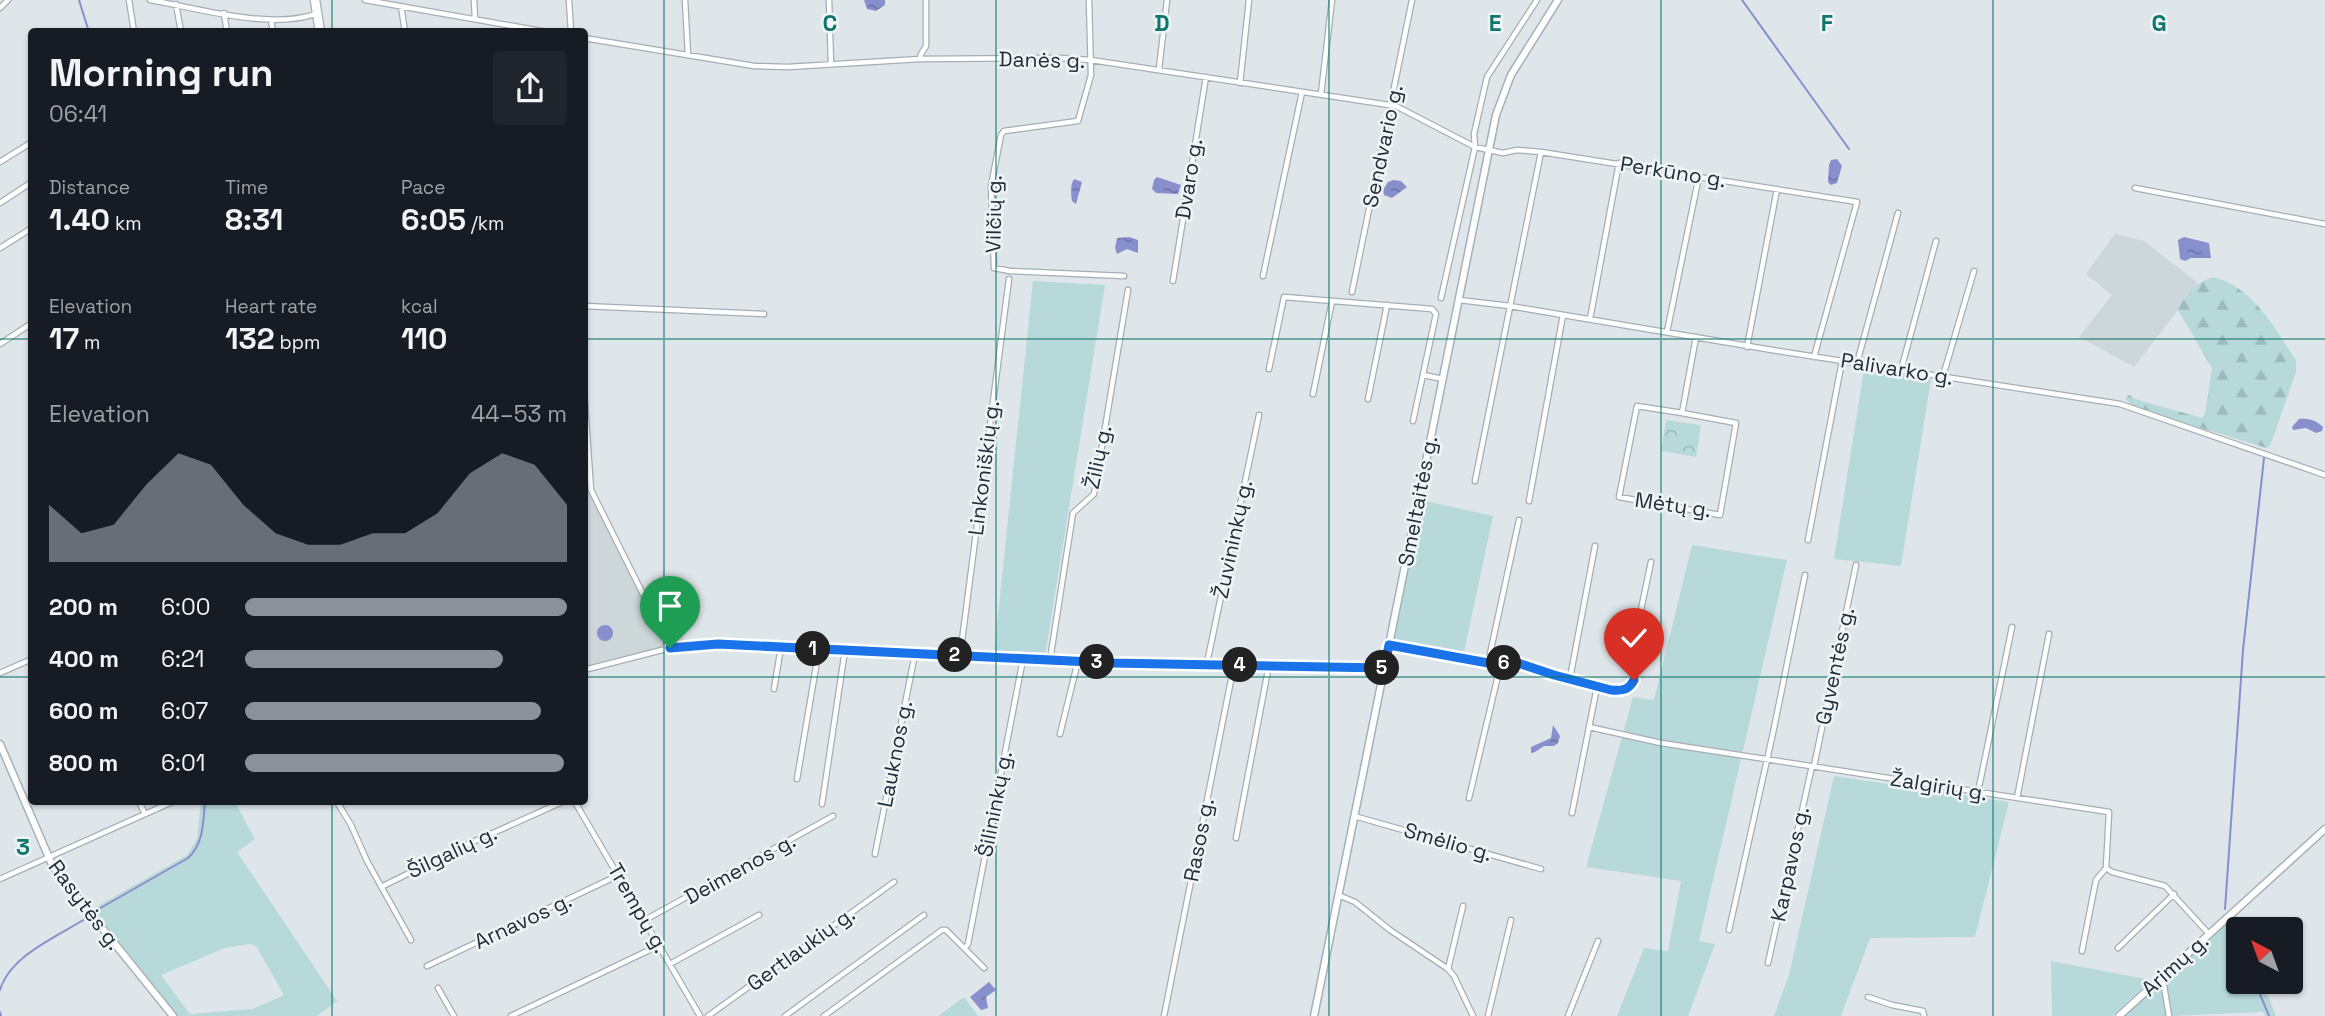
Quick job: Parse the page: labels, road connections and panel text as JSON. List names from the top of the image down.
{
  "streets": {
    "main road": ["Smeltaitės g.", "Rasytės g.", "Arimų g."],
    "street": [
      "Danės g.",
      "Sendvario g.",
      "Perkūno g.",
      "Dvaro g.",
      "Vilčių g.",
      "Palivarko g.",
      "Žilių g.",
      "Linkoniškių g.",
      "Mėtų g.",
      "Žuvininkų g.",
      "Gyventės g.",
      "Lauknos g.",
      "Žalgirių g.",
      "Šilininkų g.",
      "Rasos g.",
      "Smėlio g.",
      "Šilgalių g.",
      "Karpavos g.",
      "Deimenos g.",
      "Trempų g.",
      "Arnavos g.",
      "Gertlaukių g."
    ]
  },
  "crossings": [
    ["Danės g.", "Sendvario g."],
    ["Danės g.", "Perkūno g."],
    ["Danės g.", "Dvaro g."],
    ["Danės g.", "Vilčių g."],
    ["Danės g.", "Smeltaitės g."],
    ["Perkūno g.", "Palivarko g."],
    ["Perkūno g.", "Smeltaitės g."],
    ["Palivarko g.", "Smeltaitės g."],
    ["Smeltaitės g.", "Smėlio g."],
    ["Gyventės g.", "Žalgirių g."],
    ["Gyventės g.", "Karpavos g."],
    ["Žalgirių g.", "Karpavos g."],
    ["Deimenos g.", "Trempų g."],
    ["Trempų g.", "Arnavos g."]
  ],
  "north": "top left",
  "page": {
    "heading": ["Morning run", "06:41"],
    "stats": [
      ["Distance", "1.40 km"],
      ["Time", "8:31"],
      ["Pace", "6:05 /km"],
      ["Elevation", "17 m"],
      ["Heart rate", "132 bpm"],
      ["kcal", "110"]
    ],
    "chart": ["Elevation", "44–53 m"],
    "list": [
      {
        "name": "200 m",
        "note": "6:00"
      },
      {
        "name": "400 m",
        "note": "6:21"
      },
      {
        "name": "600 m",
        "note": "6:07"
      },
      {
        "name": "800 m",
        "note": "6:01"
      }
    ],
    "pins": [
      "1",
      "2",
      "3",
      "6",
      "4",
      "5"
    ]
  },
  "grid": {
    "columns": [
      "C",
      "D",
      "E",
      "F",
      "G"
    ],
    "rows": ["3"]
  }
}
